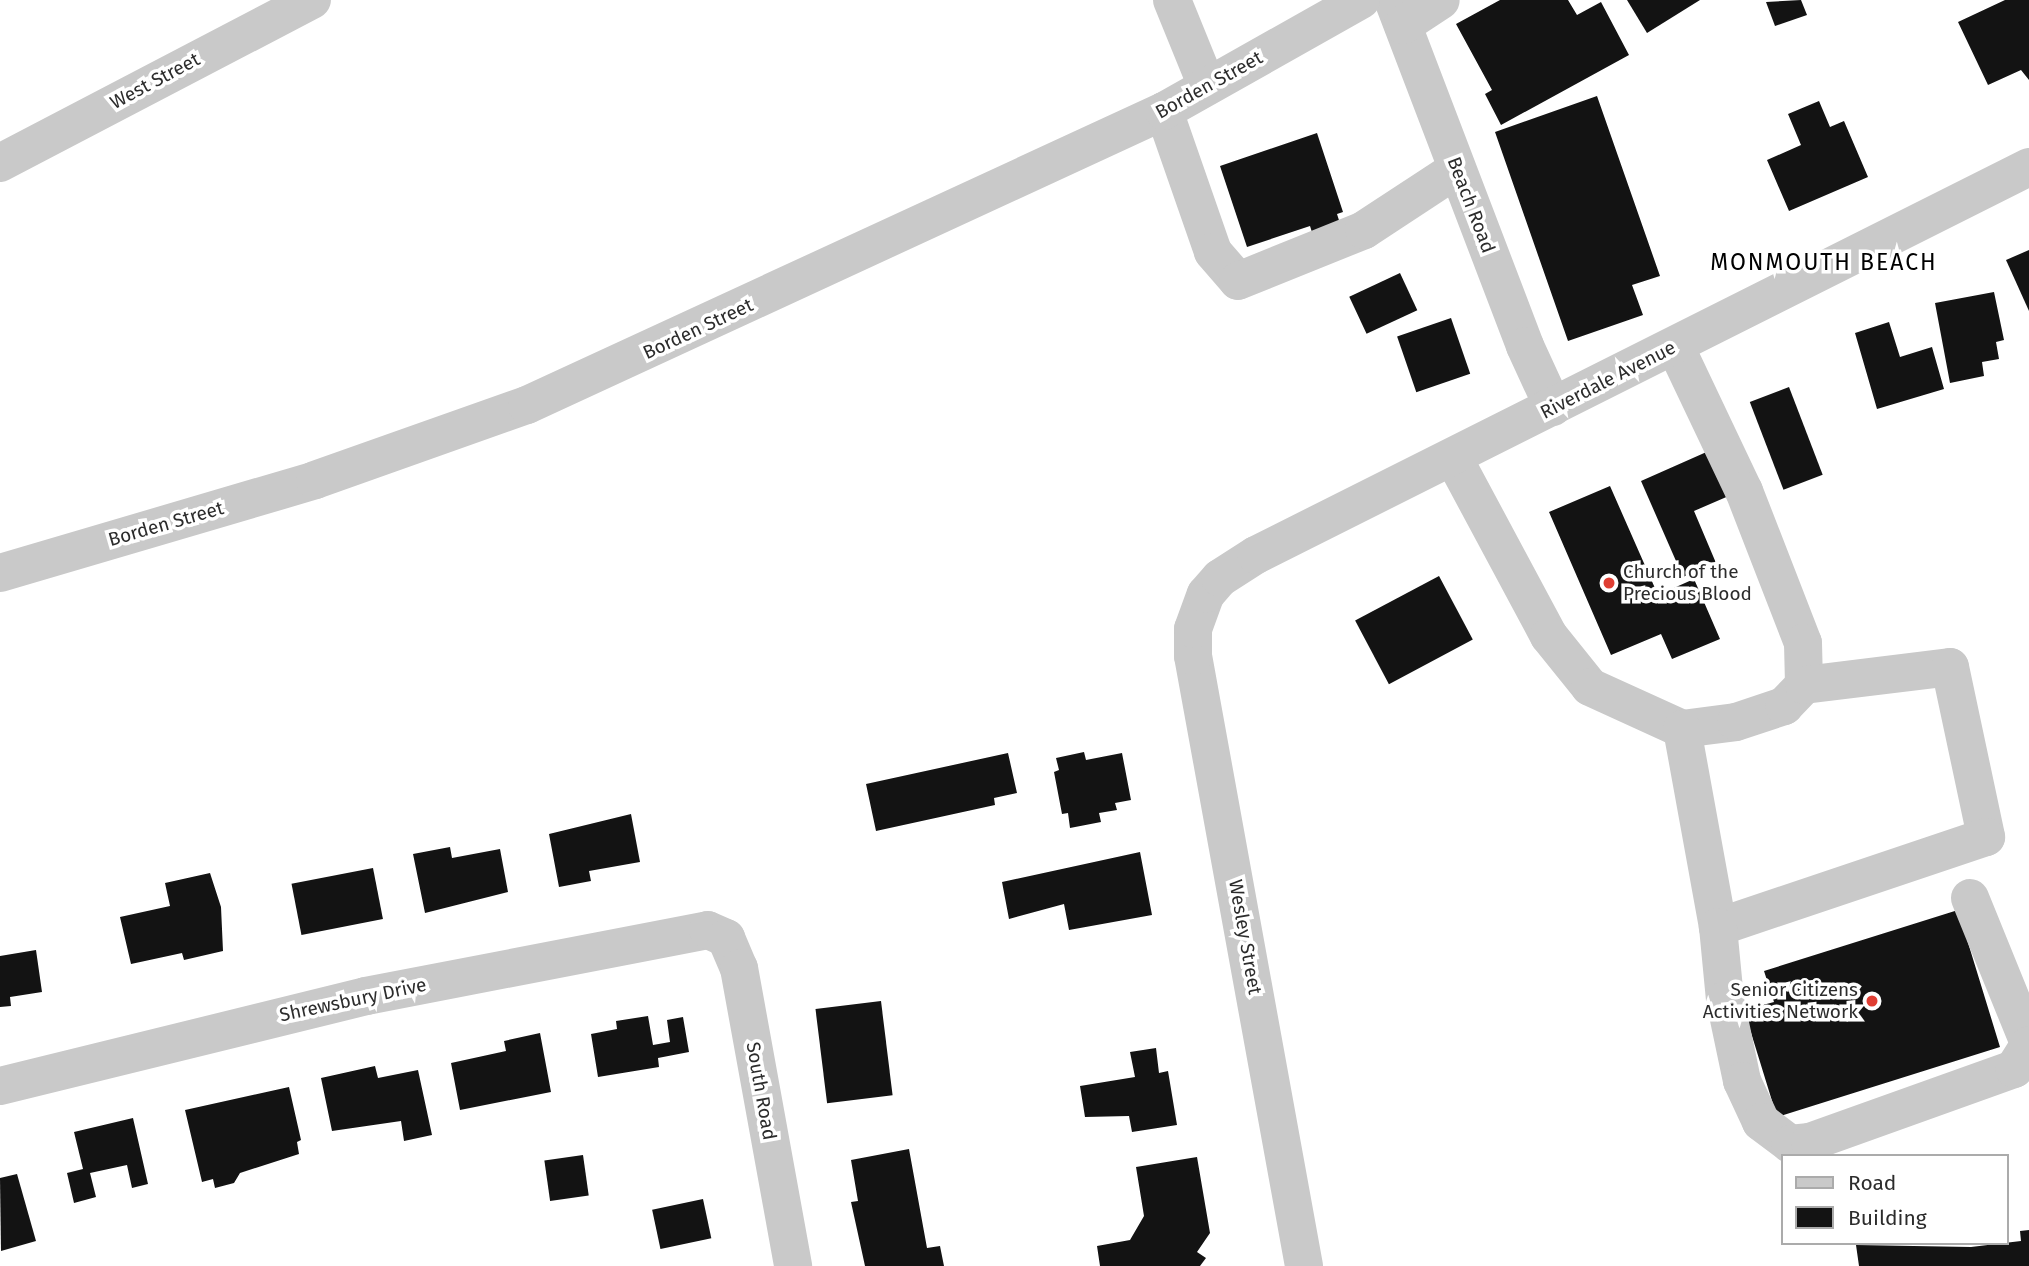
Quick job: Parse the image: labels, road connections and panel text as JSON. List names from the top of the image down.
{
  "streets": {
    "street": [
      "West Street",
      "Borden Street",
      "Beach Road",
      "Riverdale Avenue",
      "Wesley Street",
      "Shrewsbury Drive",
      "South Road"
    ]
  },
  "crossings": [
    ["Beach Road", "Riverdale Avenue"],
    ["Riverdale Avenue", "Wesley Street"],
    ["Shrewsbury Drive", "South Road"]
  ],
  "districts": ["MONMOUTH BEACH"],
  "places": ["Church of the Precious Blood", "Senior Citizens Activities Network"],
  "legend": ["Road", "Building"]
}
